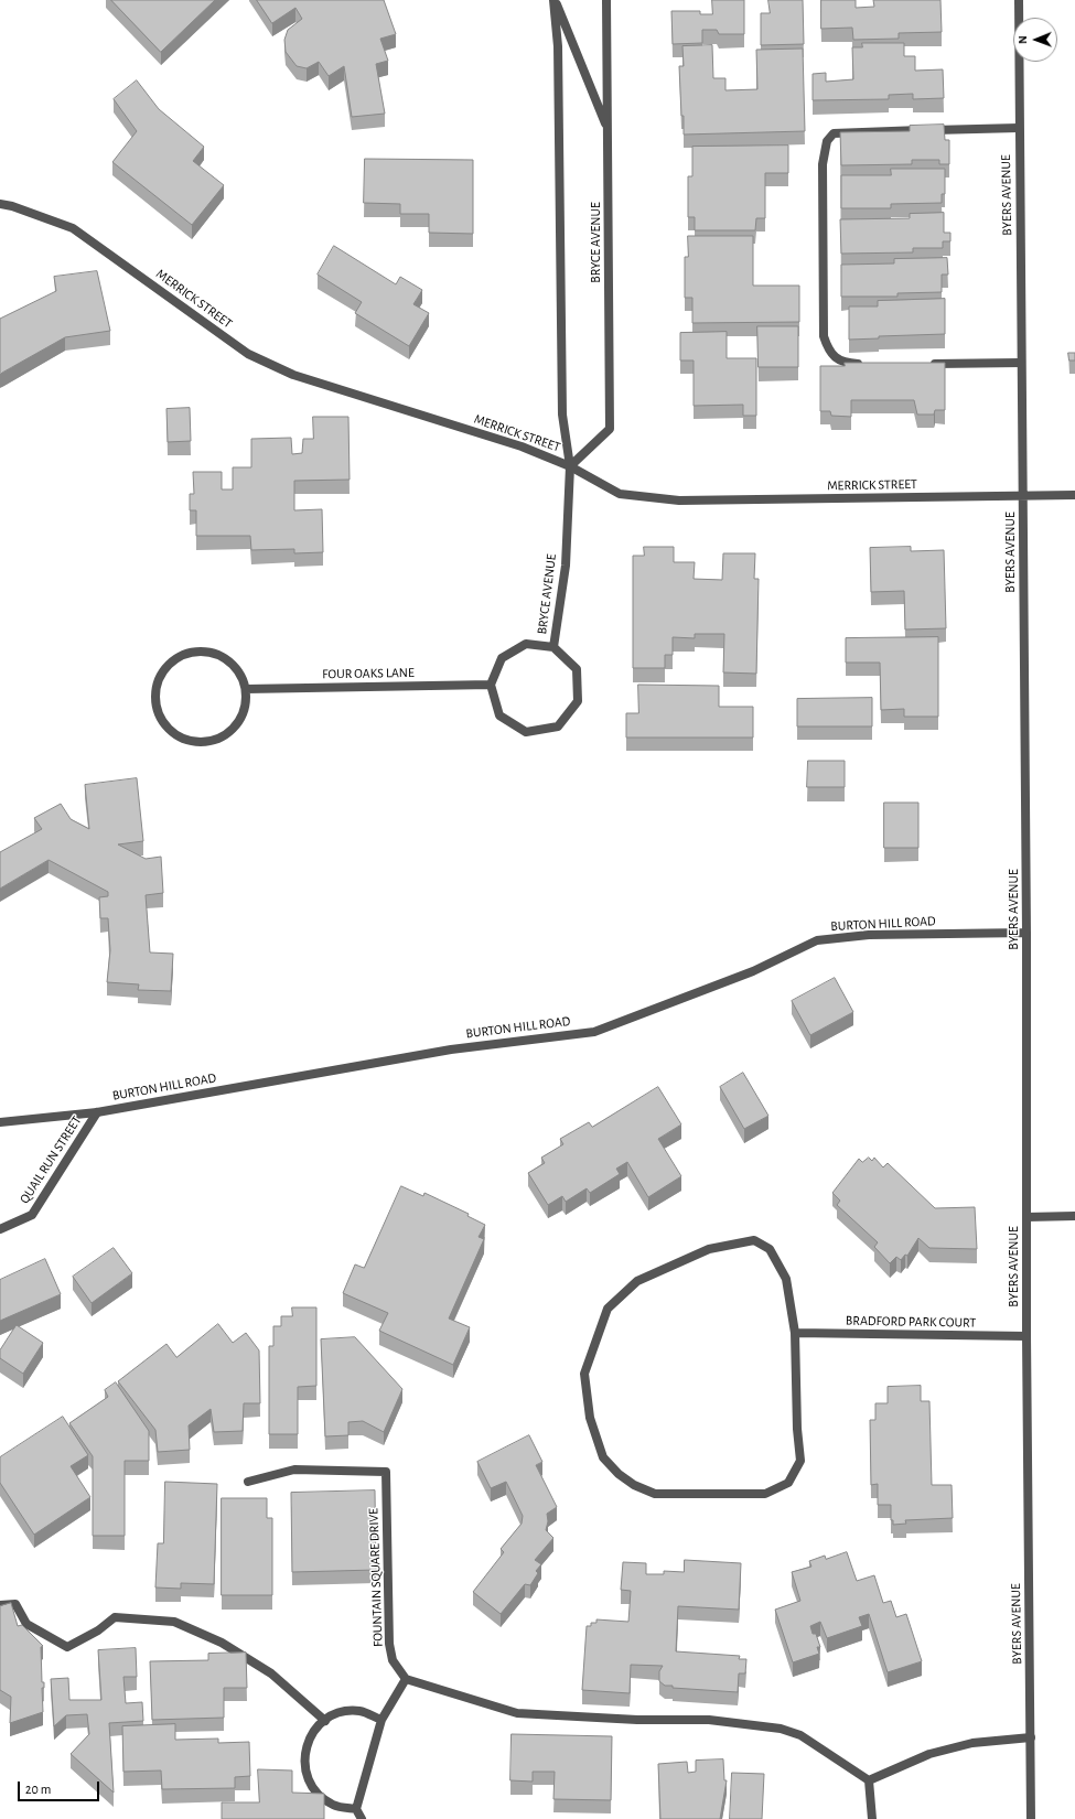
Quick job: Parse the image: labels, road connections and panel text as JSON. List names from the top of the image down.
{
  "streets": {
    "street": [
      "BYERS AVENUE",
      "BRYCE AVENUE",
      "MERRICK STREET",
      "FOUR OAKS LANE",
      "BURTON HILL ROAD",
      "QUAIL RUN STREET",
      "BRADFORD PARK COURT",
      "FOUNTAIN SQUARE DRIVE"
    ]
  },
  "crossings": [
    ["BYERS AVENUE", "MERRICK STREET"],
    ["BYERS AVENUE", "BURTON HILL ROAD"],
    ["BYERS AVENUE", "BRADFORD PARK COURT"],
    ["BRYCE AVENUE", "MERRICK STREET"],
    ["BRYCE AVENUE", "FOUR OAKS LANE"],
    ["BURTON HILL ROAD", "QUAIL RUN STREET"]
  ],
  "scale_bar": "20 m",
  "north": "left"
}
